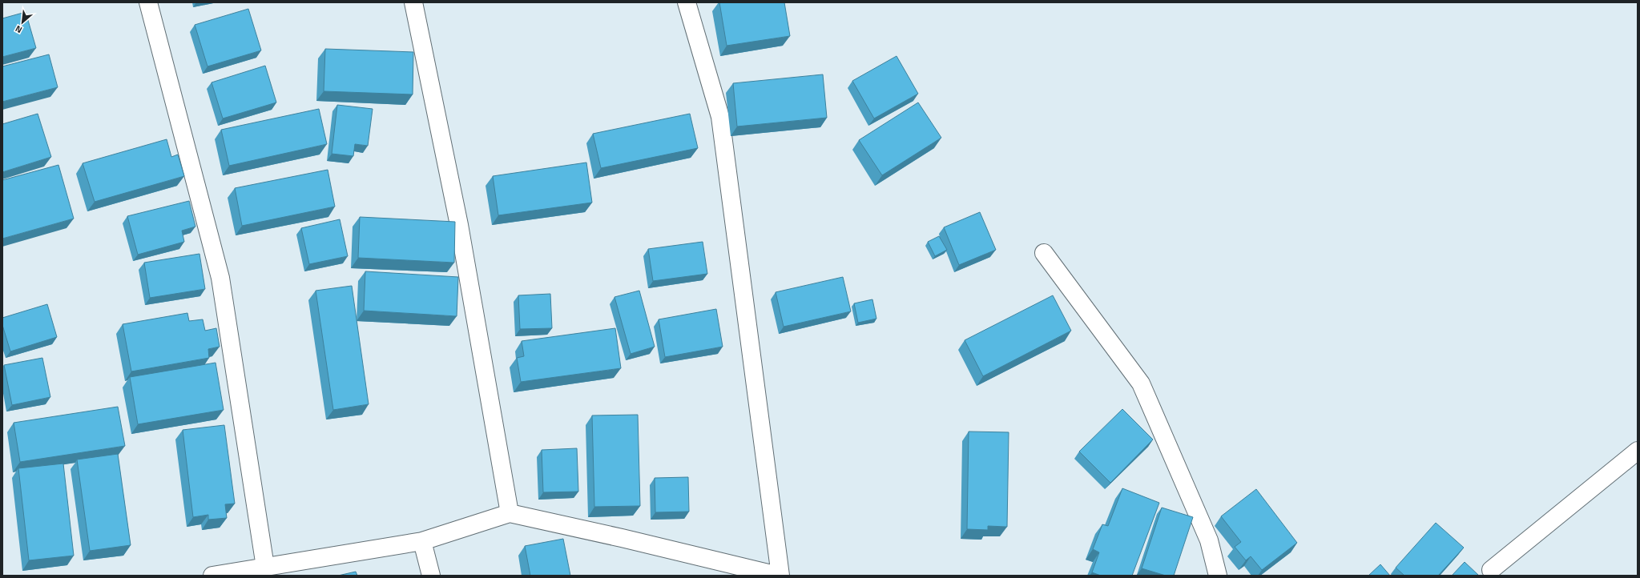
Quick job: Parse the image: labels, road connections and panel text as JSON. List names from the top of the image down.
{
  "north": "bottom left"
}
